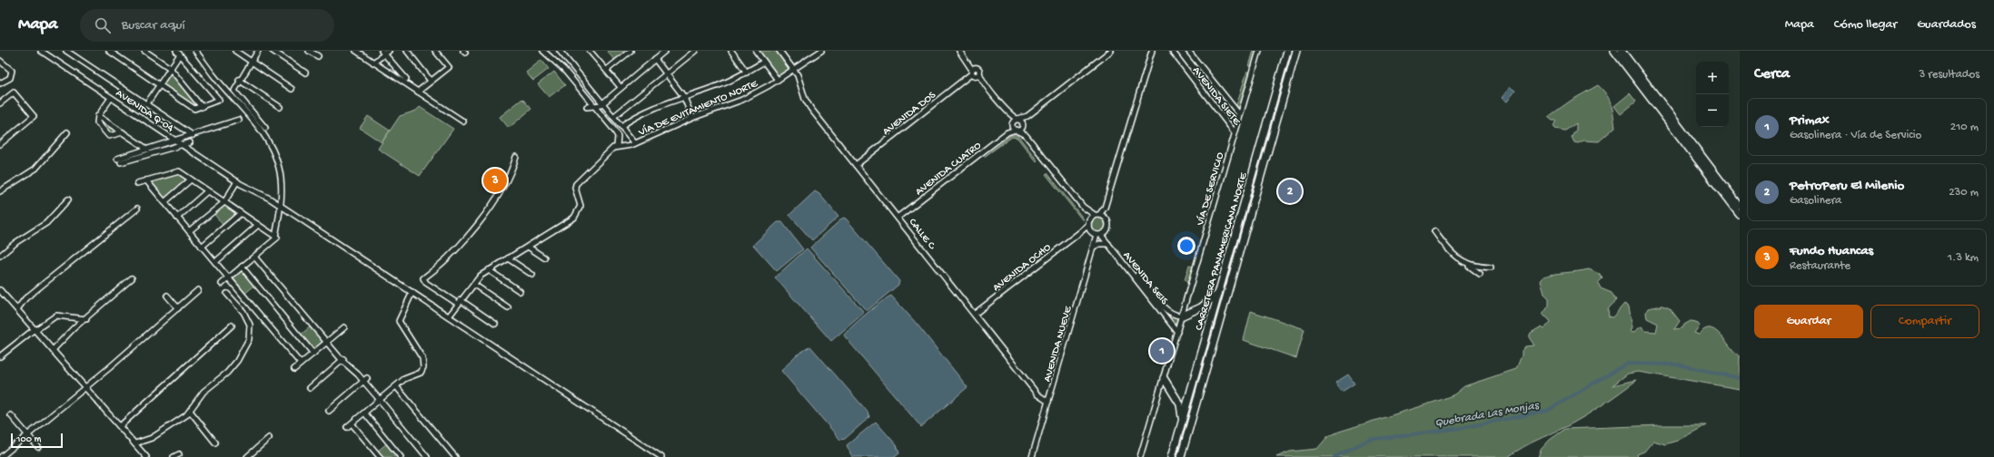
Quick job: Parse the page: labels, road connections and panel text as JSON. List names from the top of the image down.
{
  "streets": {
    "highway": ["CARRETERA PANAMERICANA NORTE"],
    "street": [
      "AVENIDA SIETE",
      "VÍA DE EVITAMIENTO NORTE",
      "AVENIDA Q-04",
      "AVENIDA DOS",
      "AVENIDA CUATRO",
      "VÍA DE SERVICIO",
      "CALLE C",
      "AVENIDA OCHO",
      "AVENIDA SEIS",
      "AVENIDA NUEVE"
    ]
  },
  "crossings": [
    ["AVENIDA SIETE", "VÍA DE SERVICIO"],
    ["VÍA DE EVITAMIENTO NORTE", "CALLE C"],
    ["AVENIDA DOS", "CALLE C"],
    ["AVENIDA CUATRO", "CALLE C"],
    ["VÍA DE SERVICIO", "AVENIDA SEIS"],
    ["CALLE C", "AVENIDA OCHO"],
    ["CALLE C", "AVENIDA NUEVE"],
    ["AVENIDA OCHO", "AVENIDA SEIS"],
    ["AVENIDA SEIS", "AVENIDA NUEVE"]
  ],
  "water": ["Quebrada Las Monjas"],
  "scale_bar": "100 m",
  "page": {
    "header": "Mapa",
    "search": "Buscar aquí",
    "nav": ["Mapa", "Cómo llegar", "Guardados"],
    "heading": ["Cerca", "3 resultados"],
    "map_buttons": ["+", "−"],
    "list": [
      {
        "mark": "1",
        "name": "Primax",
        "note": "Gasolinera · Vía de Servicio",
        "value": "210 m"
      },
      {
        "mark": "2",
        "name": "PetroPeru El Milenio",
        "note": "Gasolinera",
        "value": "230 m"
      },
      {
        "mark": "3",
        "name": "Fundo Huancas",
        "note": "Restaurante",
        "value": "1.3 km"
      }
    ],
    "pins": ["3", "2", "1"],
    "buttons": ["Guardar", "Compartir"],
    "scale": "100 m"
  }
}
